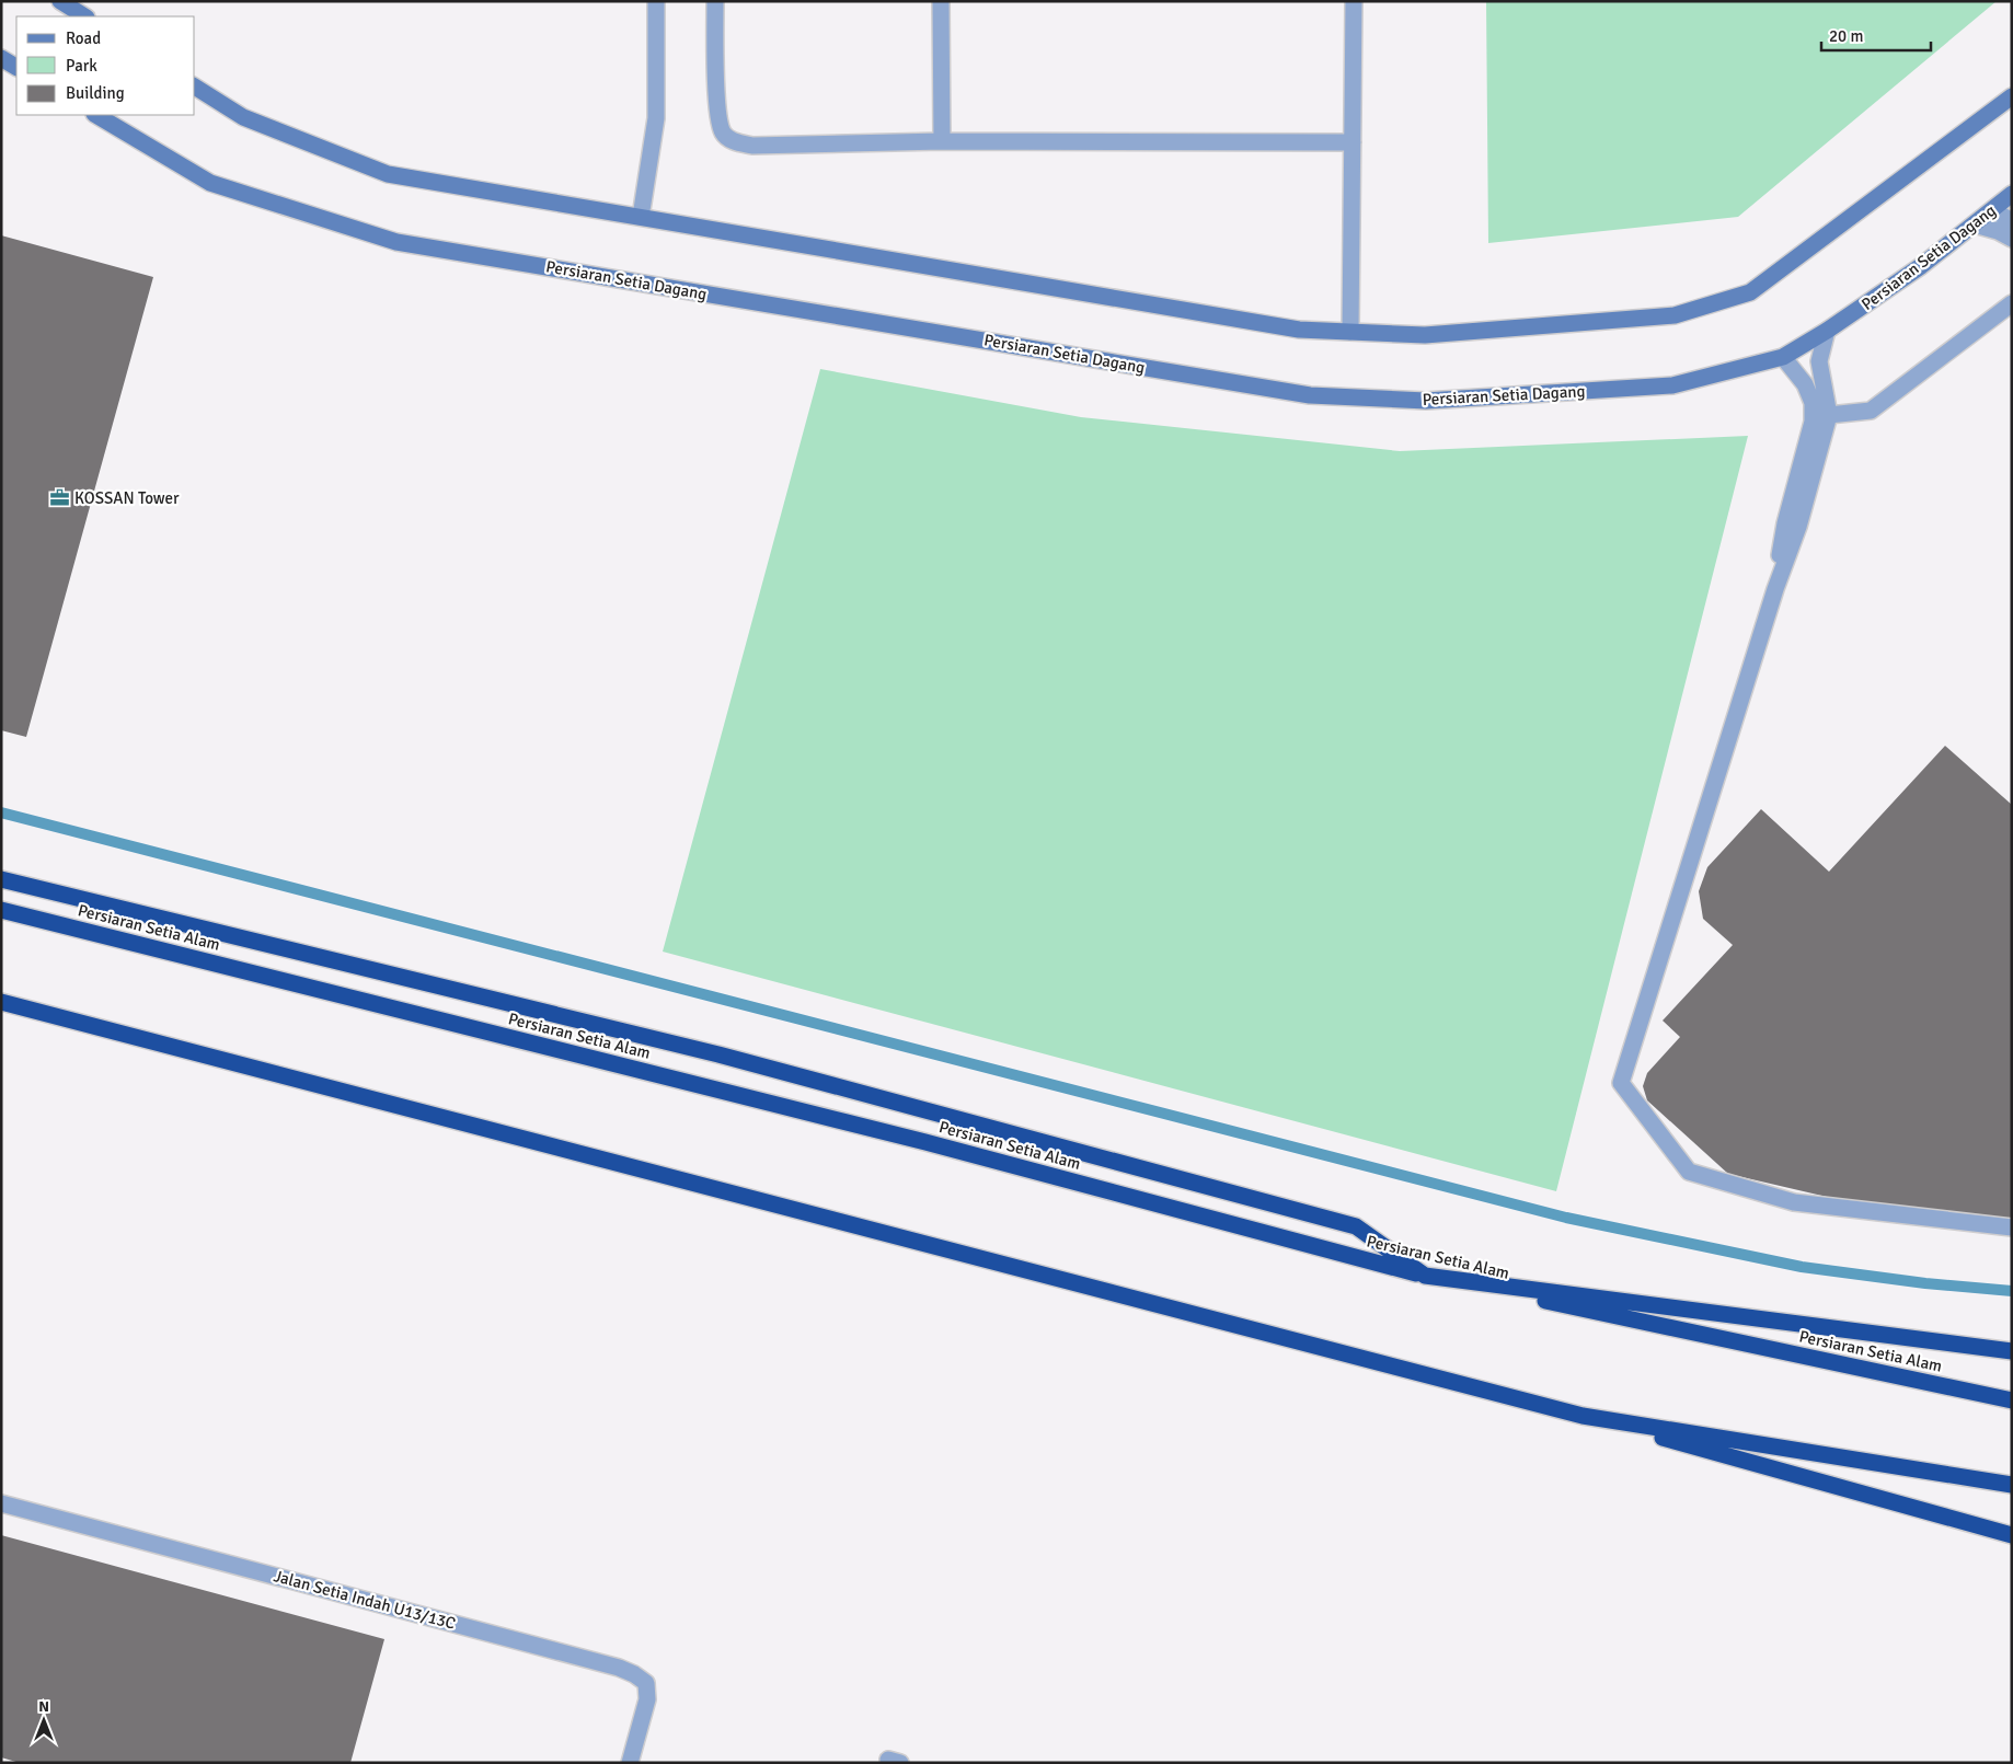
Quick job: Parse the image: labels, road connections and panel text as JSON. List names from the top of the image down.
{
  "streets": {
    "highway": ["Persiaran Setia Alam"],
    "street": ["Persiaran Setia Dagang", "Jalan Setia Indah U13/13C"]
  },
  "places": {
    "office": ["KOSSAN Tower"]
  },
  "legend": ["Road", "Park", "Building"],
  "scale_bar": "20 m",
  "north": "top"
}
